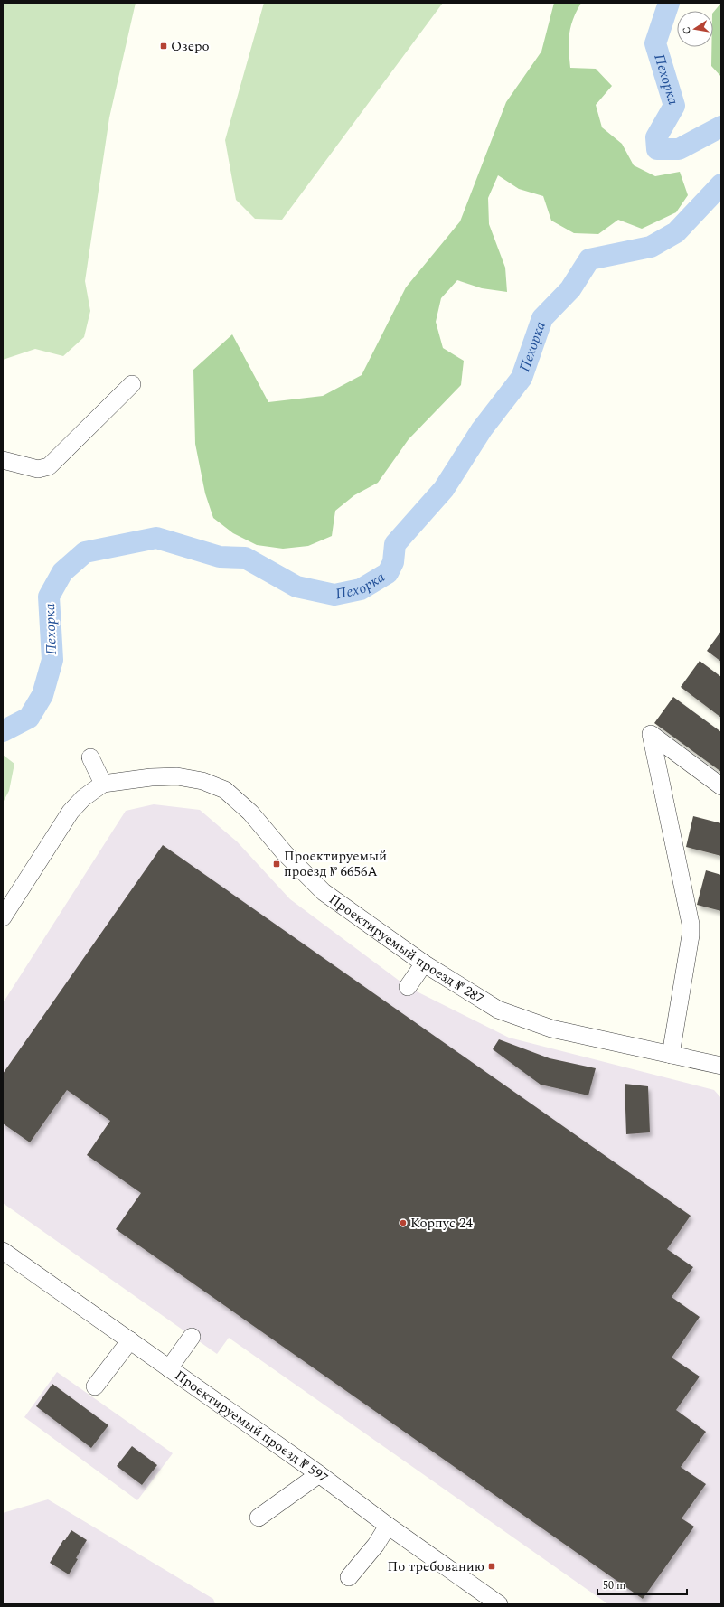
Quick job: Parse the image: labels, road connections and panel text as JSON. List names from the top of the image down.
{
  "streets": {
    "street": ["Проектируемый проезд № 287", "Проектируемый проезд № 597"]
  },
  "water": ["Пехорка"],
  "places": {
    "transit": ["Озеро", "Проектируемый проезд № 6656А", "По требованию"],
    "other": ["Корпус 24"]
  },
  "scale_bar": "50 m",
  "north": "left"
}
